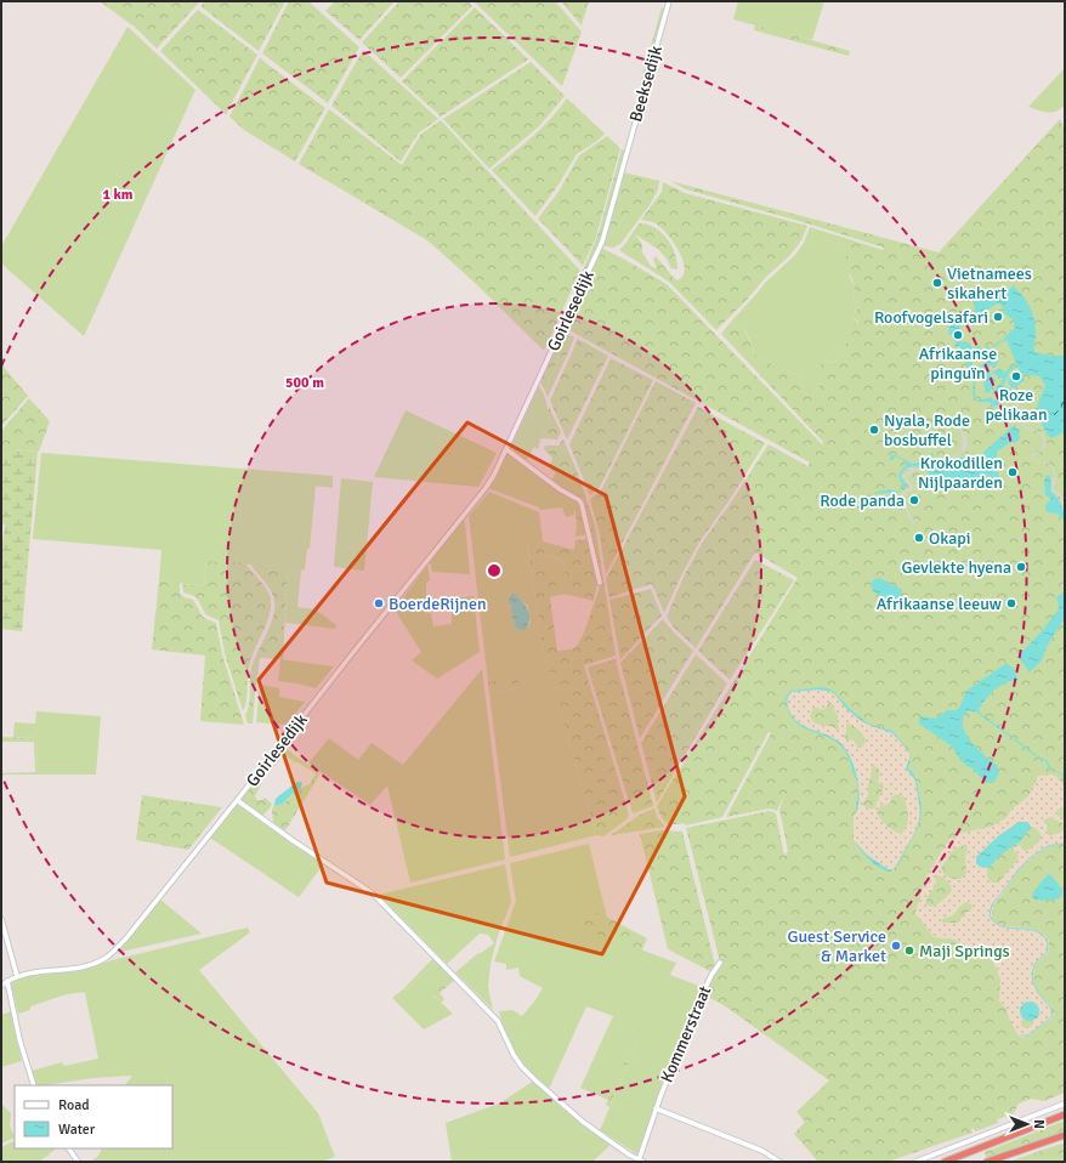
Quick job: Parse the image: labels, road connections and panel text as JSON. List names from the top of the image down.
{
  "streets": {
    "street": ["Beeksedijk", "Goirlesedijk", "Kommerstraat"]
  },
  "crossings": [
    ["Beeksedijk", "Goirlesedijk"]
  ],
  "places": [
    "Vietnamees sikahert",
    "Roofvogelsafari",
    "Afrikaanse pinguïn",
    "Roze pelikaan",
    "Nyala, Rode bosbuffel",
    "Krokodillen Nijlpaarden",
    "Rode panda",
    "Okapi",
    "Gevlekte hyena",
    "BoerdeRijnen",
    "Afrikaanse leeuw",
    "Guest Service & Market",
    "Maji Springs"
  ],
  "legend": ["Road", "Water"],
  "north": "right",
  "rings": ["1 km", "500 m"]
}
